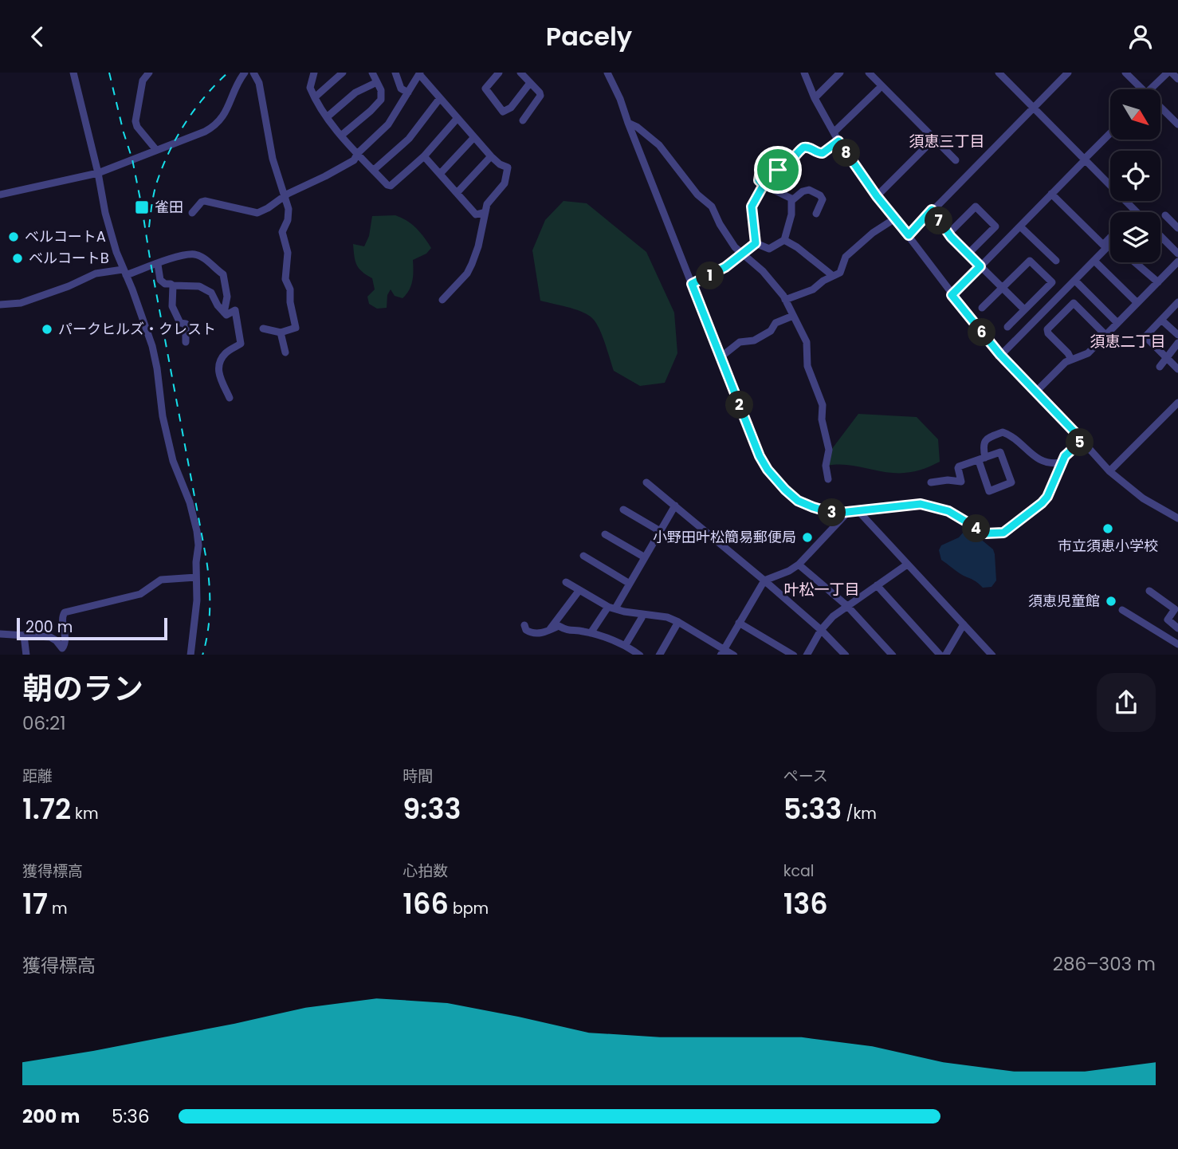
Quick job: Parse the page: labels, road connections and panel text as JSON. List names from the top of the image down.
{
  "districts": ["須恵三丁目", "須恵二丁目", "叶松一丁目"],
  "places": {
    "transit": ["雀田"],
    "other": [
      "ベルコートA",
      "ベルコートB",
      "パークヒルズ・クレスト",
      "市立須恵小学校",
      "小野田叶松簡易郵便局",
      "須恵児童館"
    ]
  },
  "scale_bar": "200 m",
  "north": "bottom right",
  "page": {
    "header": "Pacely",
    "pins": [
      "8",
      "7",
      "1",
      "6",
      "2",
      "5",
      "3",
      "4"
    ],
    "scale": "200 m",
    "heading": ["朝のラン", "06:21"],
    "stats": [
      ["距離", "1.72 km"],
      ["時間", "9:33"],
      ["ペース", "5:33 /km"],
      ["獲得標高", "17 m"],
      ["心拍数", "166 bpm"],
      ["kcal", "136"]
    ],
    "chart": ["獲得標高", "286–303 m"],
    "list": [
      {
        "name": "200 m",
        "note": "5:36"
      }
    ]
  }
}
